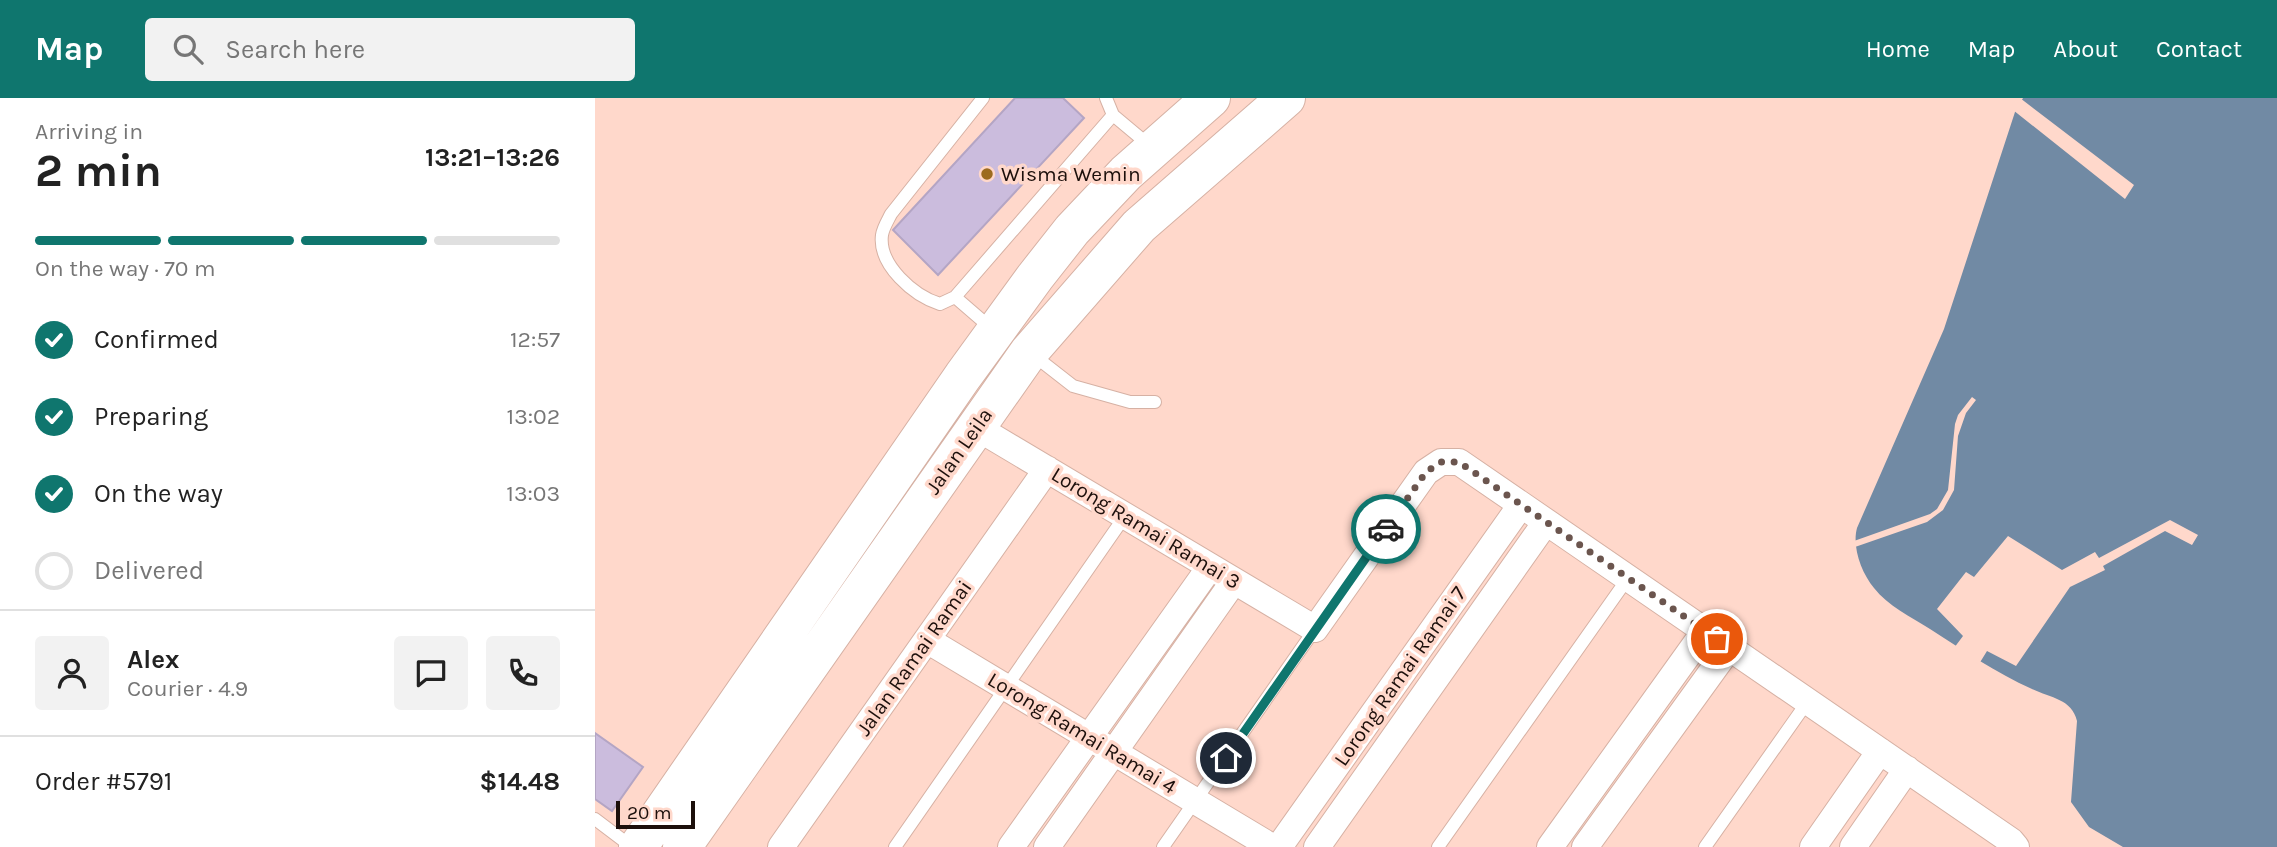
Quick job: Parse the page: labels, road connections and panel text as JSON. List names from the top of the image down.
{
  "streets": {
    "main road": ["Jalan Leila"],
    "street": [
      "Lorong Ramai Ramai 3",
      "Jalan Ramai Ramai",
      "Lorong Ramai Ramai 7",
      "Lorong Ramai Ramai 4"
    ]
  },
  "crossings": [
    ["Jalan Leila", "Lorong Ramai Ramai 3"],
    ["Lorong Ramai Ramai 3", "Jalan Ramai Ramai"],
    ["Jalan Ramai Ramai", "Lorong Ramai Ramai 4"]
  ],
  "places": ["Wisma Wemin"],
  "scale_bar": "20 m",
  "page": {
    "header": "Map",
    "search": "Search here",
    "nav": [
      "Home",
      "Map",
      "About",
      "Contact"
    ],
    "heading": ["2 min", "Arriving in", "13:21–13:26"],
    "panel": [
      "Alex",
      "Courier · 4.9",
      "Order #5791",
      "$14.48"
    ],
    "bar": "On the way · 70 m",
    "list": [
      ["Confirmed", "12:57"],
      ["Preparing", "13:02"],
      ["On the way", "13:03"],
      "Delivered"
    ],
    "scale": "20 m"
  }
}
